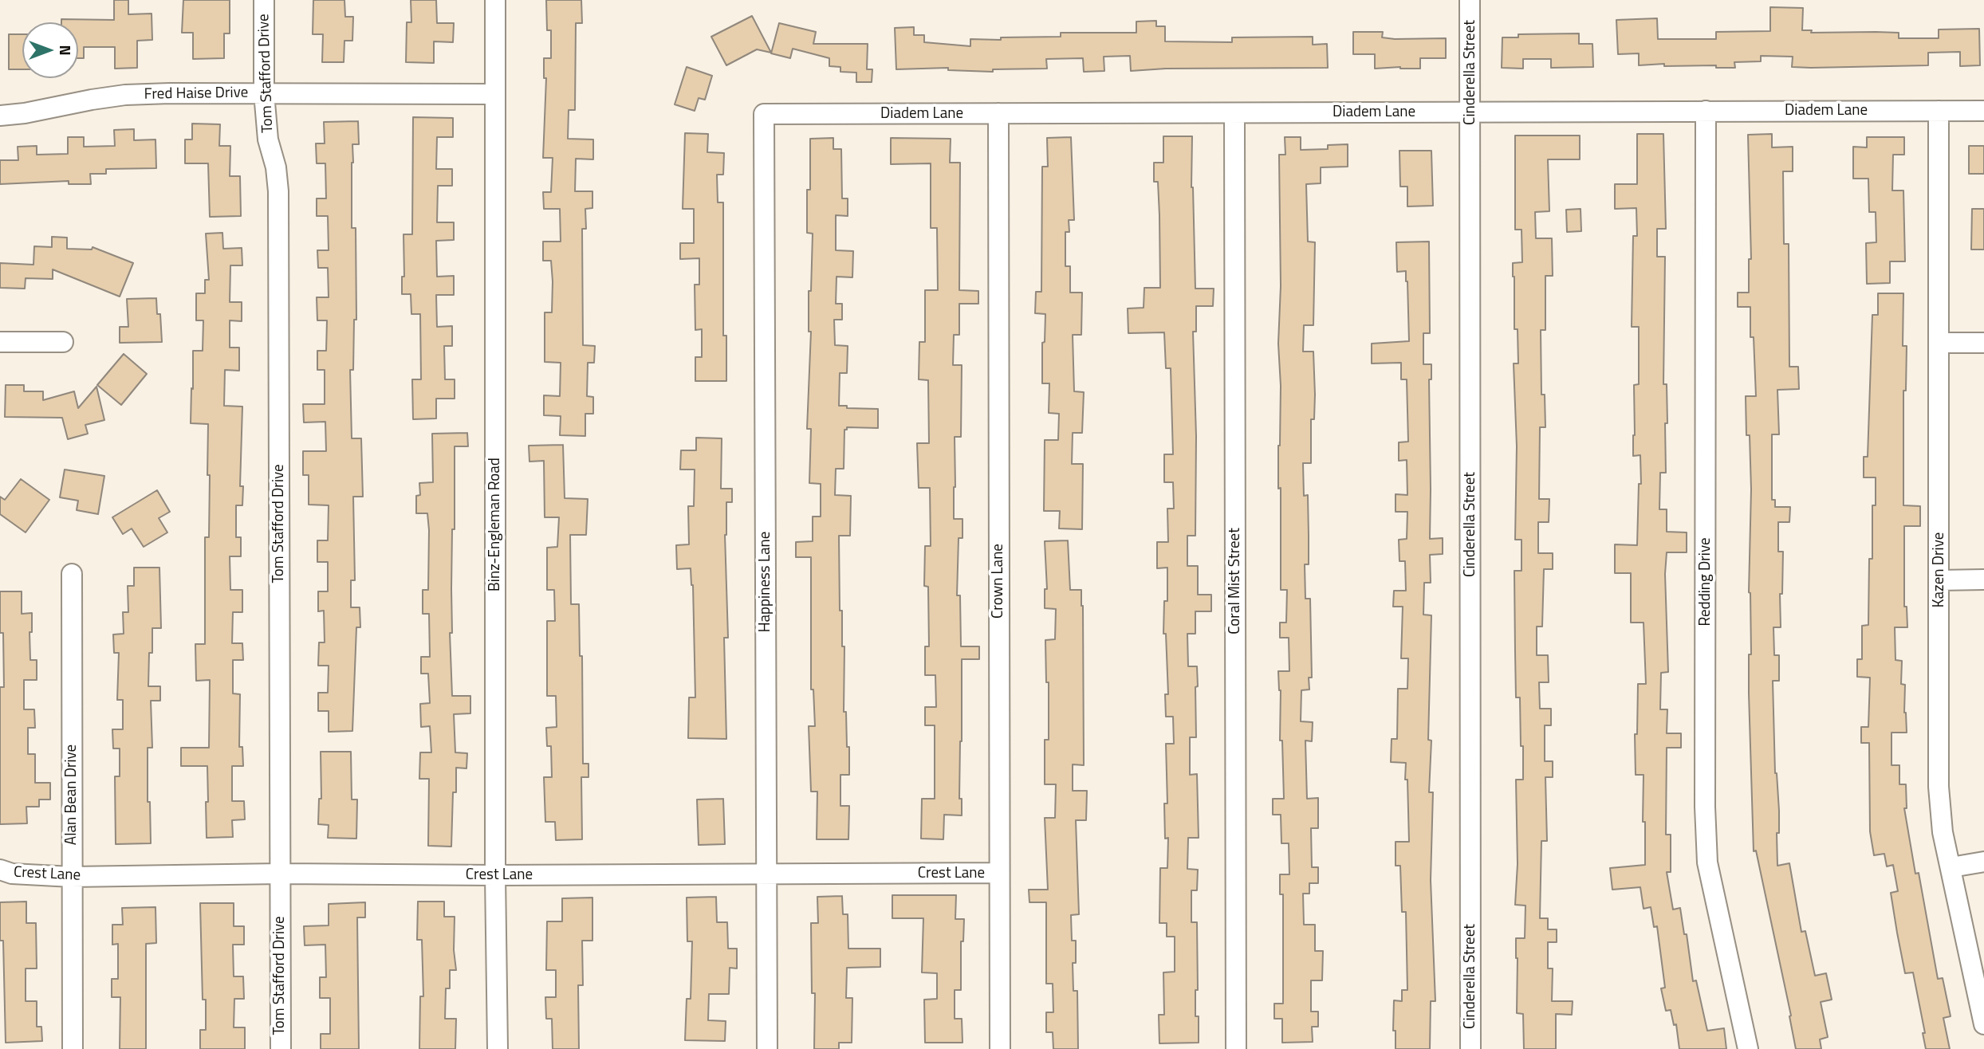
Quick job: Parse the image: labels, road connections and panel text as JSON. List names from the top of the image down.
{
  "streets": {
    "street": [
      "Cinderella Street",
      "Tom Stafford Drive",
      "Fred Haise Drive",
      "Diadem Lane",
      "Binz-Engleman Road",
      "Kazen Drive",
      "Crown Lane",
      "Coral Mist Street",
      "Happiness Lane",
      "Redding Drive",
      "Alan Bean Drive",
      "Crest Lane"
    ]
  },
  "crossings": [
    ["Cinderella Street", "Diadem Lane"],
    ["Tom Stafford Drive", "Fred Haise Drive"],
    ["Tom Stafford Drive", "Crest Lane"],
    ["Fred Haise Drive", "Binz-Engleman Road"],
    ["Diadem Lane", "Kazen Drive"],
    ["Diadem Lane", "Crown Lane"],
    ["Diadem Lane", "Coral Mist Street"],
    ["Diadem Lane", "Happiness Lane"],
    ["Diadem Lane", "Redding Drive"],
    ["Binz-Engleman Road", "Crest Lane"],
    ["Crown Lane", "Crest Lane"],
    ["Happiness Lane", "Crest Lane"],
    ["Alan Bean Drive", "Crest Lane"]
  ],
  "north": "right"
}
